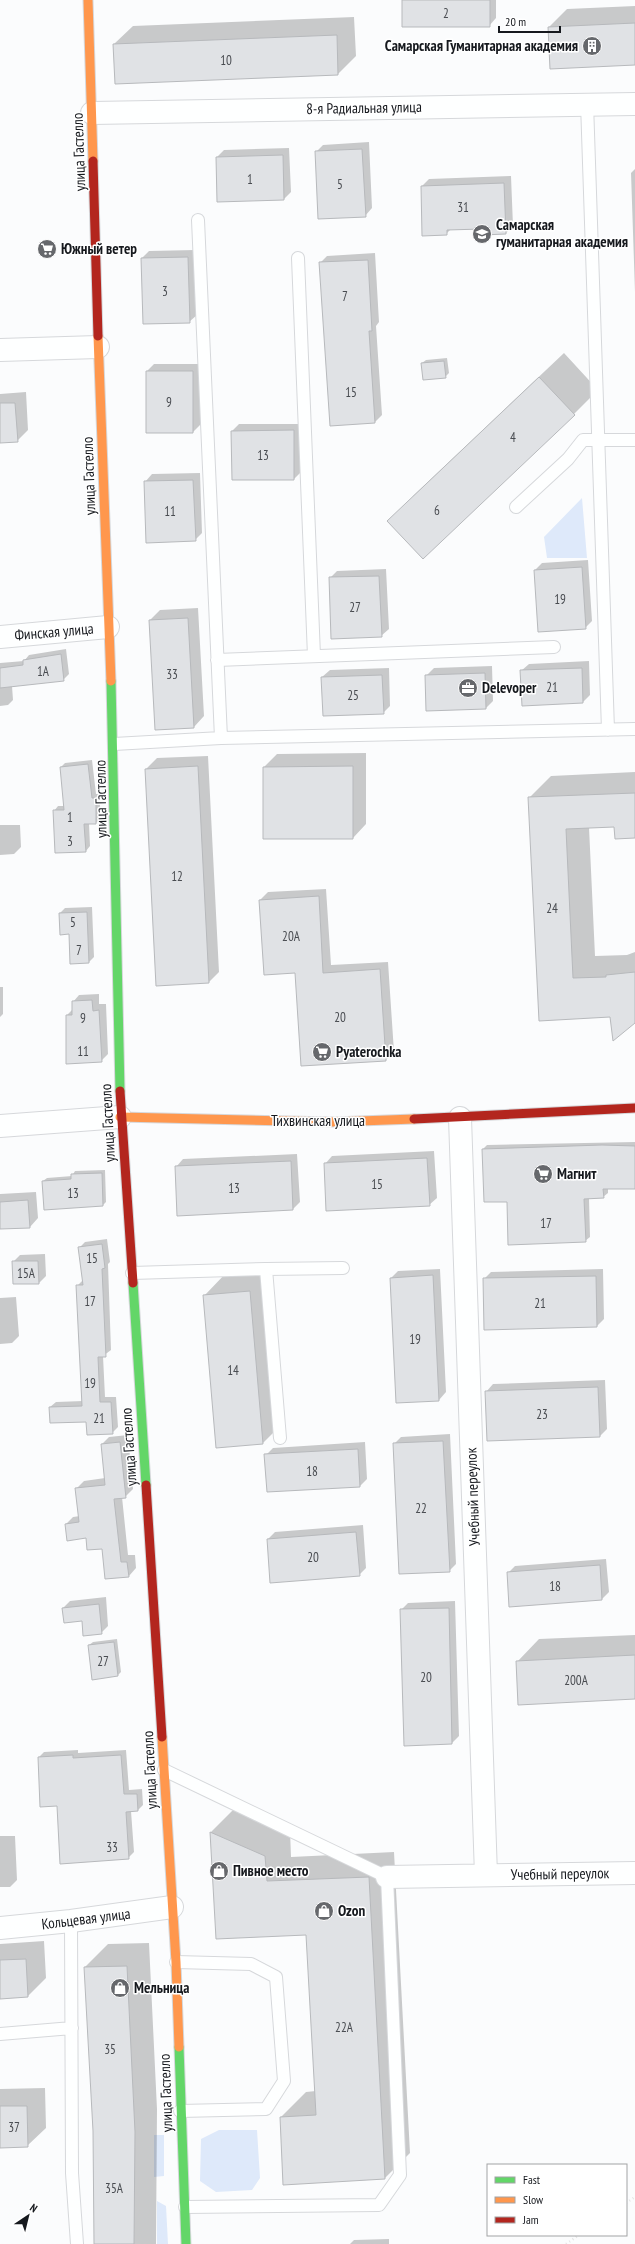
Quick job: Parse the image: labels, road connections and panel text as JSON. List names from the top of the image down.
{
  "streets": {
    "street": [
      "8-я Радиальная улица",
      "улица Гастелло",
      "Финская улица",
      "Тихвинская улица",
      "Учебный переулок",
      "Кольцевая улица"
    ]
  },
  "crossings": [
    ["8-я Радиальная улица", "улица Гастелло"],
    ["улица Гастелло", "Финская улица"],
    ["улица Гастелло", "Тихвинская улица"],
    ["улица Гастелло", "Кольцевая улица"],
    ["Тихвинская улица", "Учебный переулок"]
  ],
  "places": {
    "building": ["Самарская Гуманитарная академия"],
    "school or university": ["Самарская гуманитарная академия"],
    "supermarket": ["Южный ветер", "Pyaterochka", "Магнит"],
    "office": ["Delevoper"],
    "shop": ["Пивное место", "Ozon", "Мельница"]
  },
  "house_numbers": [
    "2",
    "10",
    "1",
    "5",
    "31",
    "3",
    "7",
    "15",
    "9",
    "4",
    "13",
    "6",
    "11",
    "19",
    "27",
    "1А",
    "33",
    "21",
    "25",
    "1",
    "3",
    "12",
    "24",
    "5",
    "20А",
    "7",
    "20",
    "9",
    "11",
    "15",
    "13",
    "13",
    "17",
    "15",
    "15А",
    "17",
    "21",
    "19",
    "14",
    "19",
    "23",
    "21",
    "18",
    "22",
    "20",
    "18",
    "27",
    "20",
    "200А",
    "33",
    "22А",
    "35",
    "37",
    "35А"
  ],
  "legend": ["Fast", "Slow", "Jam"],
  "scale_bar": "20 m",
  "north": "top right"
}
